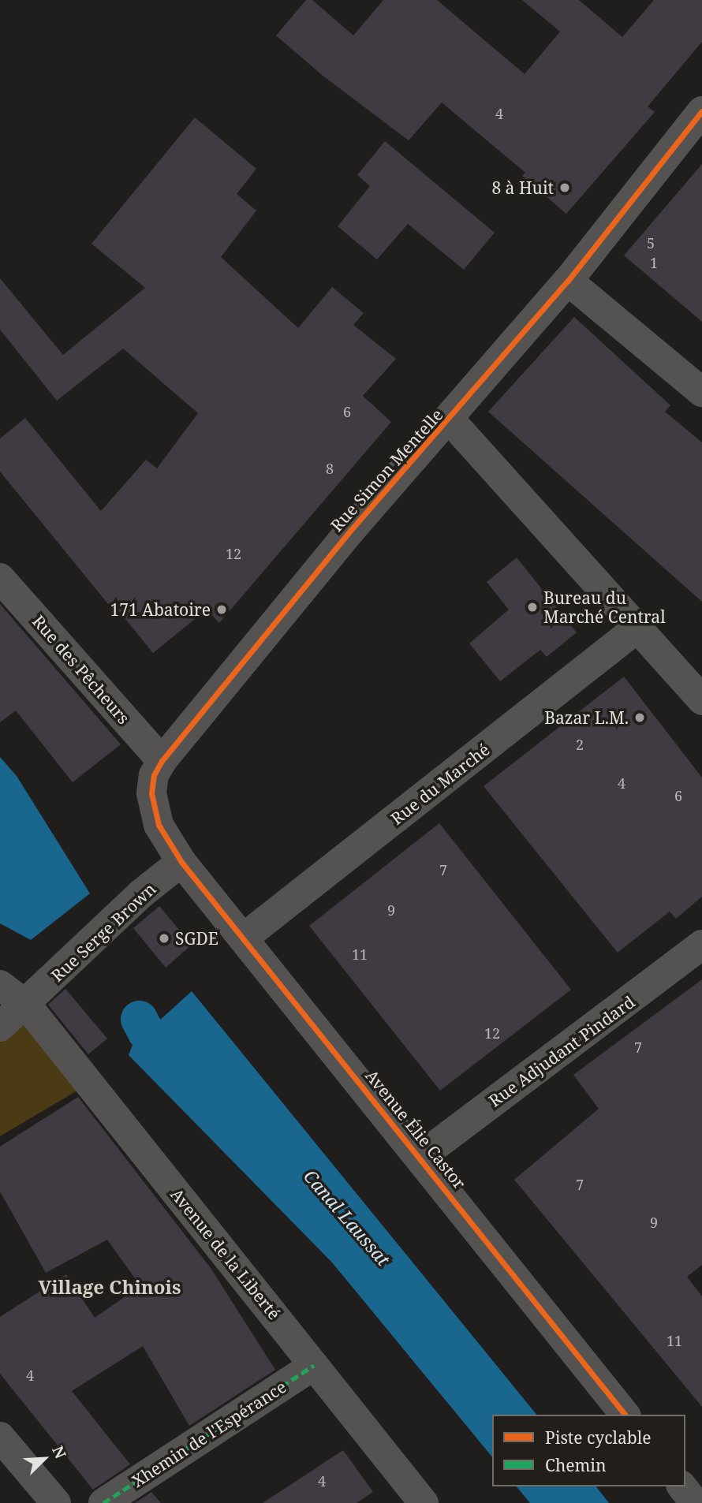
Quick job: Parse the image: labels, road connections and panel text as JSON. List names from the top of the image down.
{
  "streets": {
    "street": [
      "Rue Simon Mentelle",
      "Rue des Pêcheurs",
      "Rue du Marché",
      "Rue Serge Brown",
      "Rue Adjudant Pindard",
      "Avenue Élie Castor",
      "Avenue de la Liberté",
      "Xhemin de l'Espérance"
    ]
  },
  "crossings": [
    ["Rue Simon Mentelle", "Rue des Pêcheurs"],
    ["Rue Simon Mentelle", "Rue Serge Brown"],
    ["Rue Simon Mentelle", "Avenue Élie Castor"],
    ["Rue du Marché", "Avenue Élie Castor"],
    ["Rue Serge Brown", "Avenue Élie Castor"],
    ["Rue Serge Brown", "Avenue de la Liberté"],
    ["Rue Adjudant Pindard", "Avenue Élie Castor"],
    ["Avenue de la Liberté", "Xhemin de l'Espérance"]
  ],
  "districts": ["Village Chinois"],
  "water": ["Canal Laussat"],
  "places": [
    "8 à Huit",
    "Bureau du Marché Central",
    "171 Abatoire",
    "Bazar L.M.",
    "SGDE"
  ],
  "house_numbers": [
    "4",
    "5",
    "1",
    "6",
    "8",
    "12",
    "2",
    "4",
    "6",
    "7",
    "9",
    "11",
    "12",
    "7",
    "7",
    "9",
    "11",
    "4",
    "4"
  ],
  "legend": ["Piste cyclable", "Chemin"],
  "north": "top right"
}
